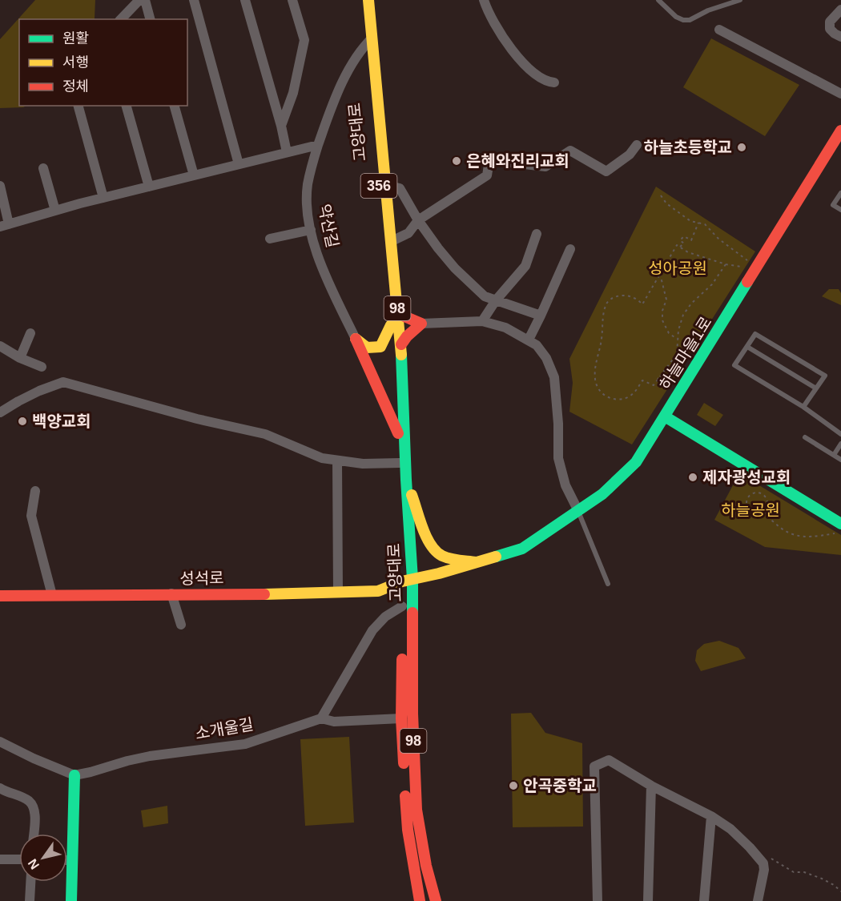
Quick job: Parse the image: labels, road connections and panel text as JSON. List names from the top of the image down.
{
  "streets": {
    "main road": [
      "고양대로",
      "356",
      "98",
      "하늘마을1로",
      "성석로"
    ],
    "street": ["약산길", "소개울길"]
  },
  "crossings": [
    ["고양대로", "약산길"],
    ["고양대로", "성석로"],
    ["하늘마을1로", "성석로"]
  ],
  "parks": ["성아공원", "하늘공원"],
  "places": [
    "하늘초등학교",
    "은혜와진리교회",
    "백양교회",
    "제자광성교회",
    "안곡중학교"
  ],
  "legend": ["원활", "서행", "정체"],
  "north": "bottom left"
}
